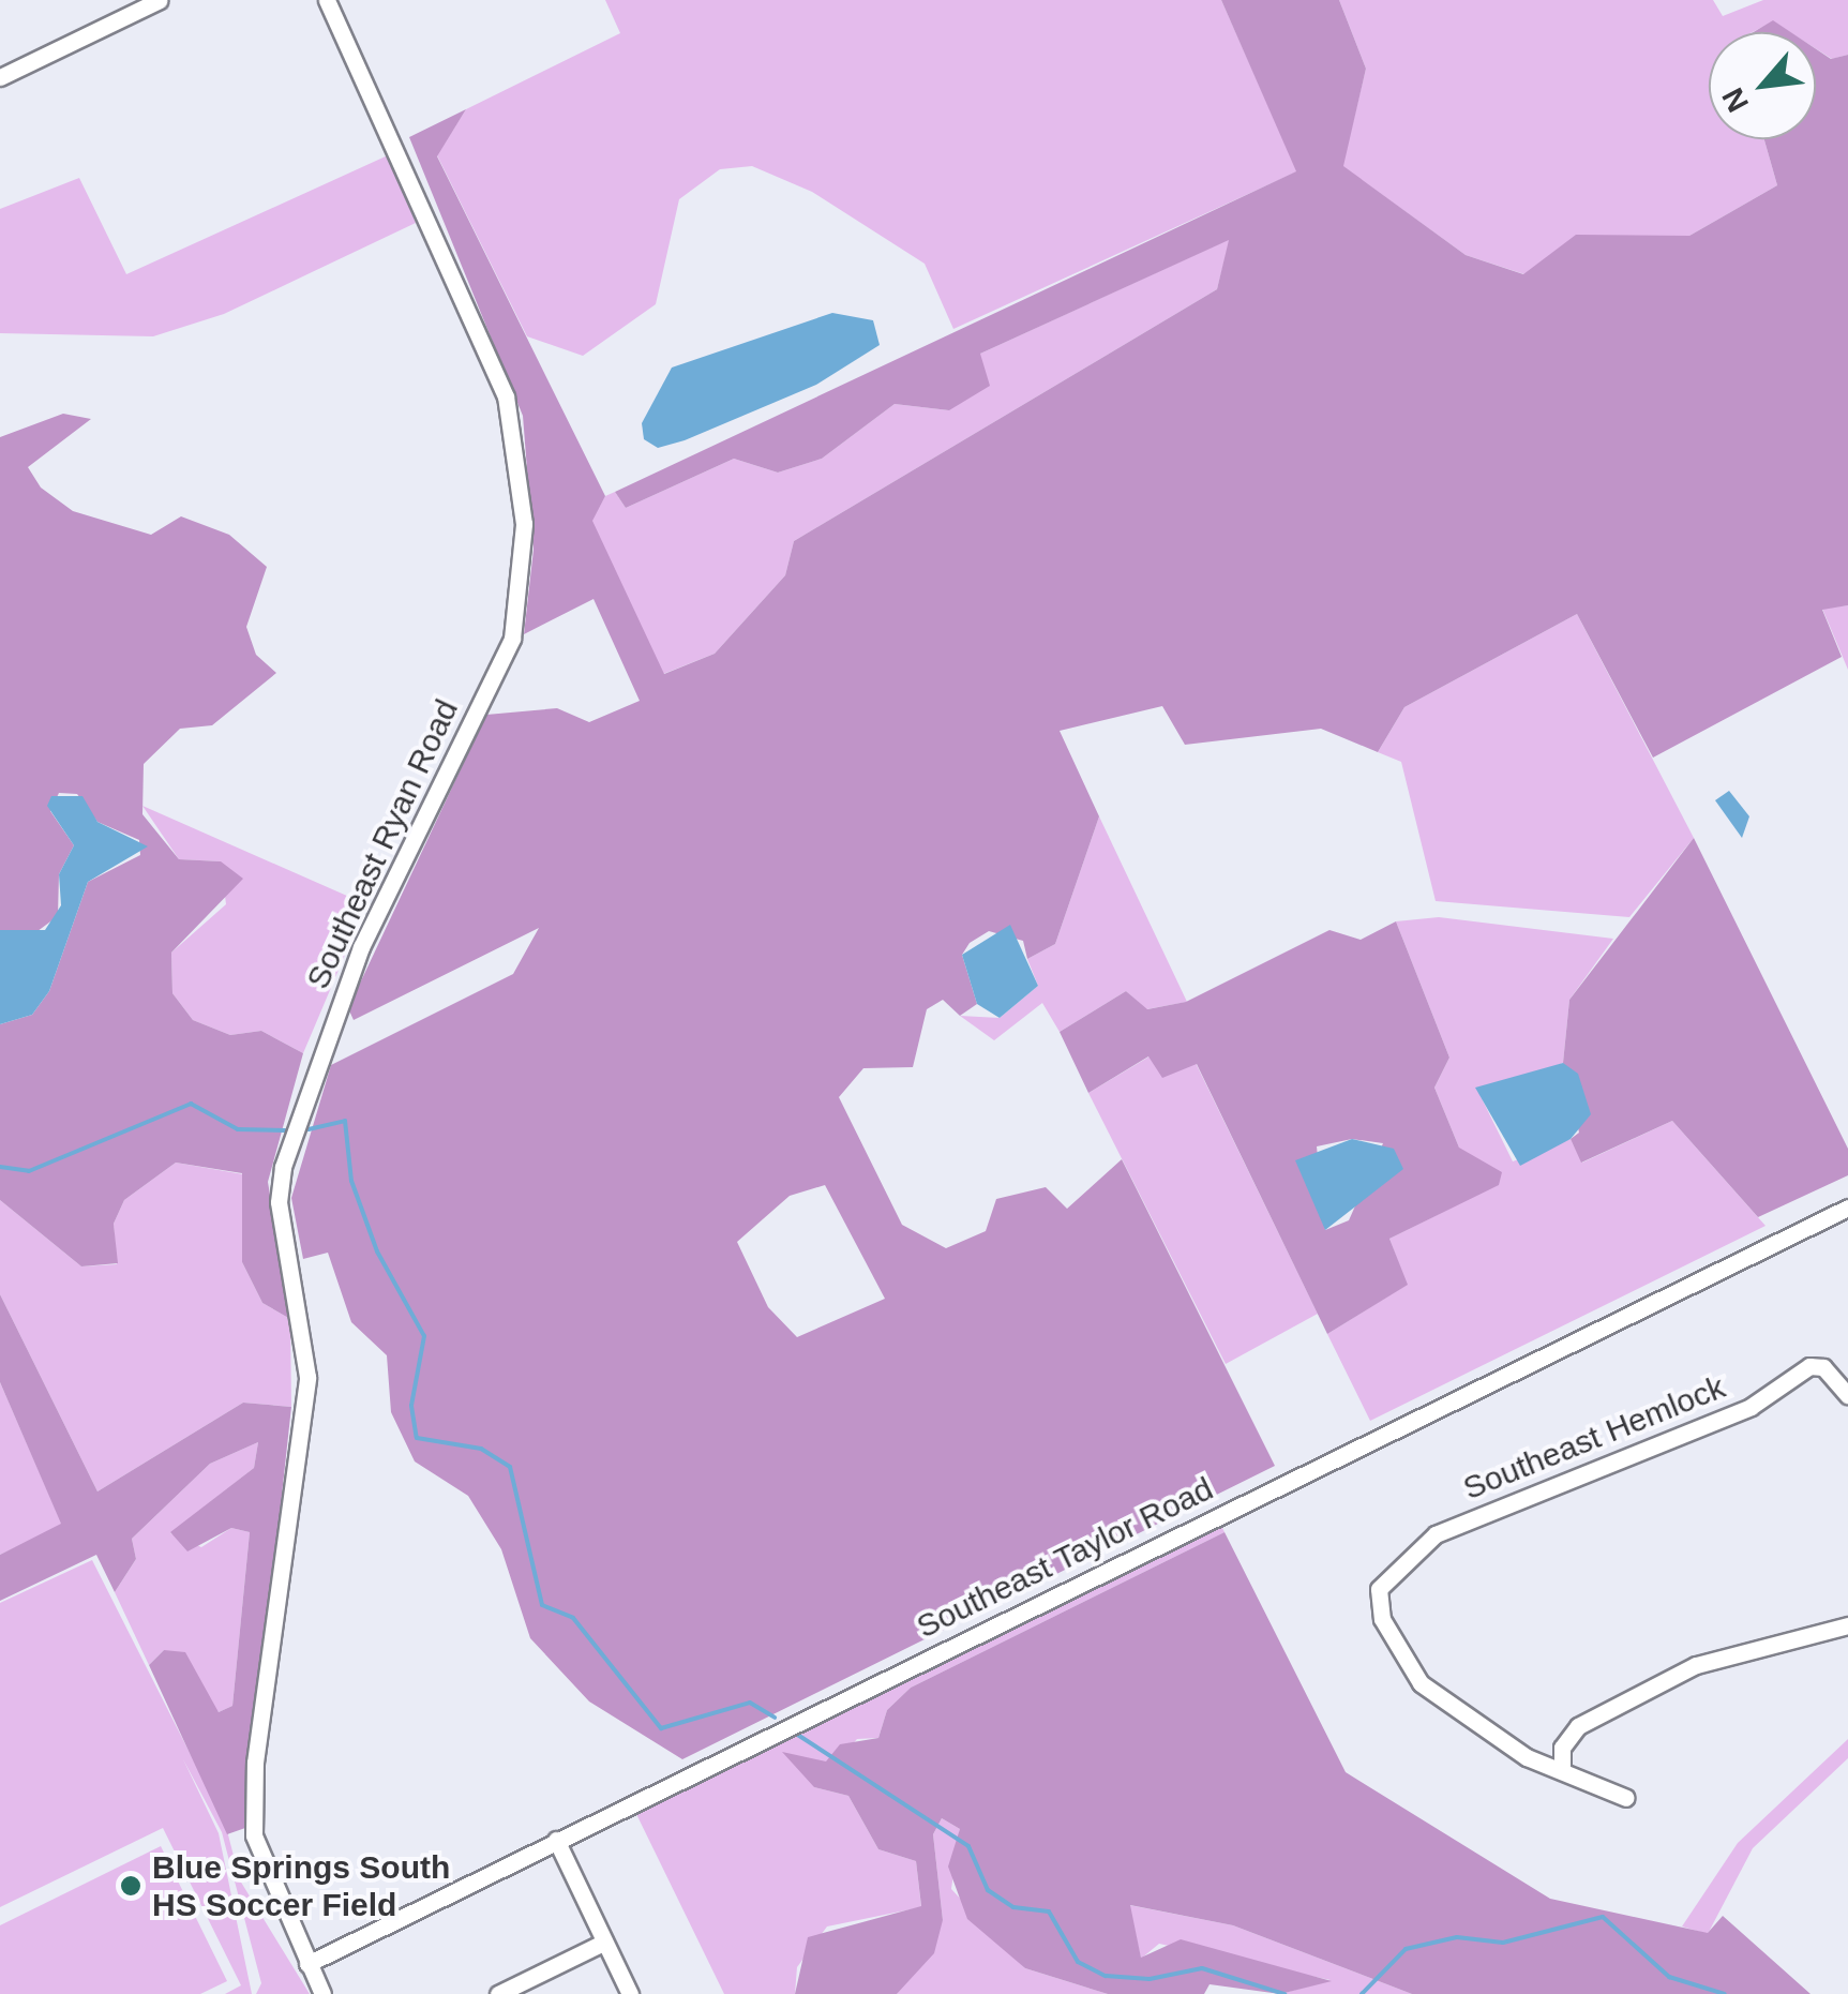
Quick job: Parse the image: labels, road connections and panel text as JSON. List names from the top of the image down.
{
  "streets": {
    "street": ["Southeast Ryan Road", "Southeast Hemlock", "Southeast Taylor Road"]
  },
  "crossings": [
    ["Southeast Ryan Road", "Southeast Taylor Road"]
  ],
  "places": ["Blue Springs South HS Soccer Field"],
  "north": "bottom left"
}
